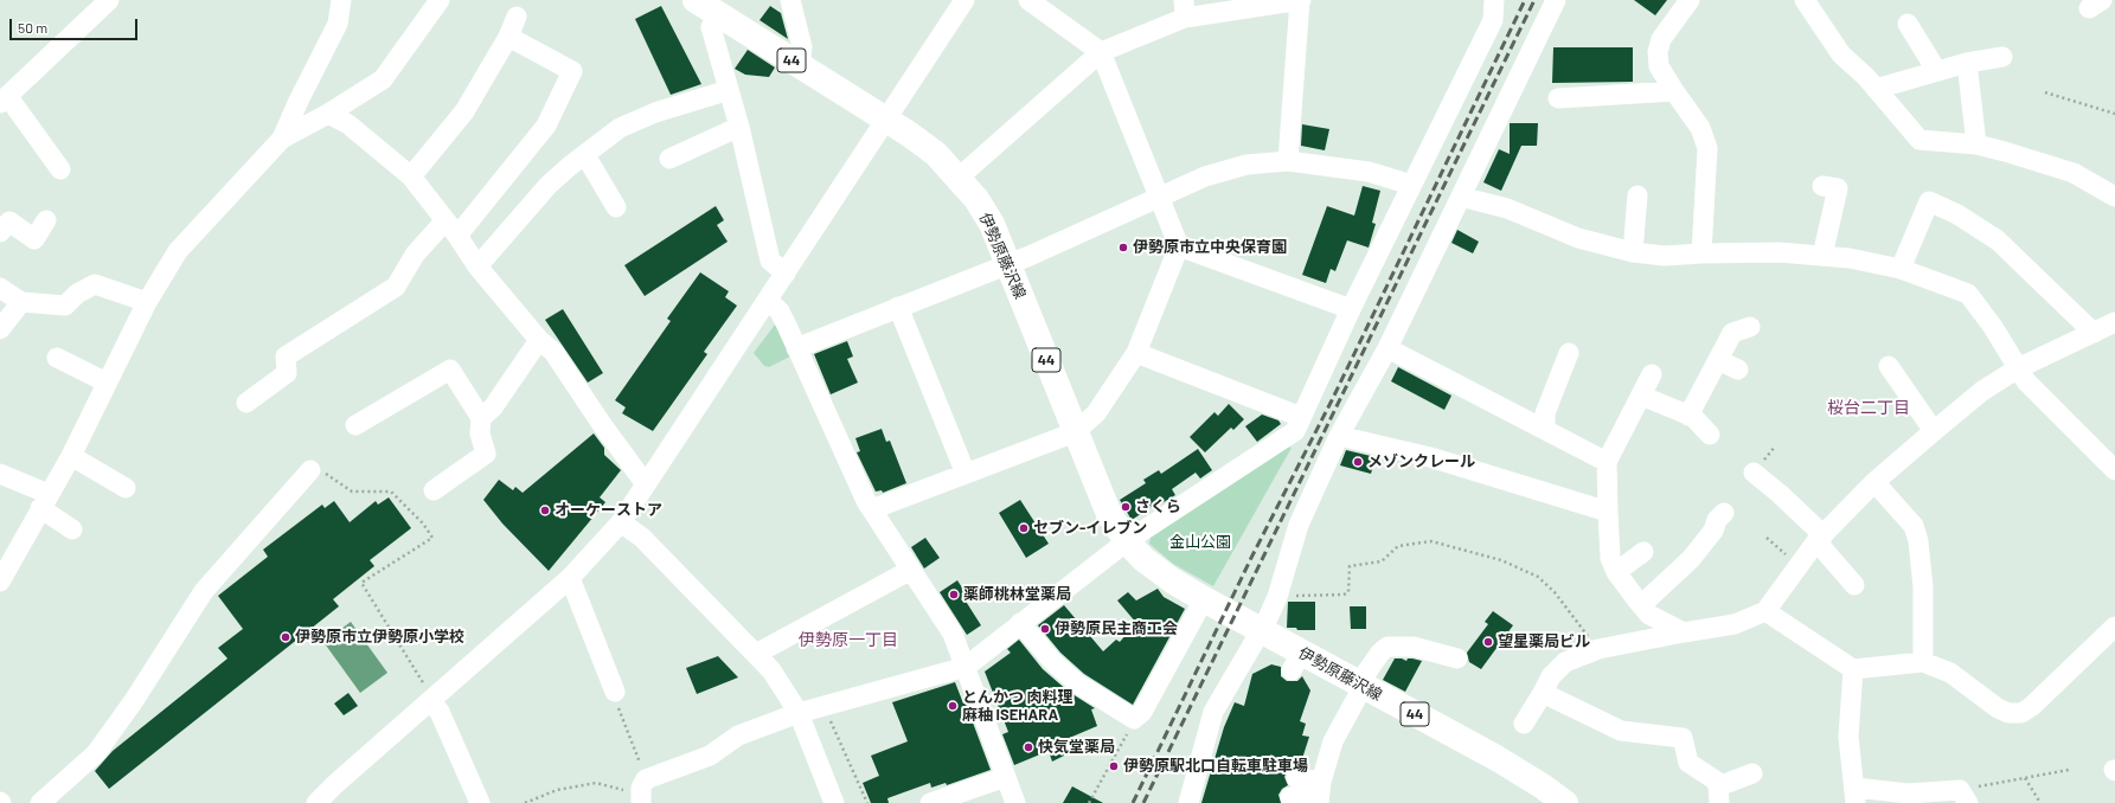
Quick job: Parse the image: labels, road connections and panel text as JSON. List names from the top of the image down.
{
  "streets": {
    "main road": ["44", "伊勢原藤沢線"]
  },
  "crossings": [
    ["44", "伊勢原藤沢線"]
  ],
  "districts": ["桜台二丁目", "伊勢原一丁目"],
  "parks": ["金山公園"],
  "places": [
    "伊勢原市立中央保育園",
    "メゾンクレール",
    "さくら",
    "オーケーストア",
    "セブン-イレブン",
    "薬師桃林堂薬局",
    "伊勢原民主商工会",
    "伊勢原市立伊勢原小学校",
    "望星薬局ビル",
    "とんかつ 肉料理 麻秞 ISEHARA",
    "快気堂薬局",
    "伊勢原駅北口自転車駐車場"
  ],
  "scale_bar": "50 m"
}
